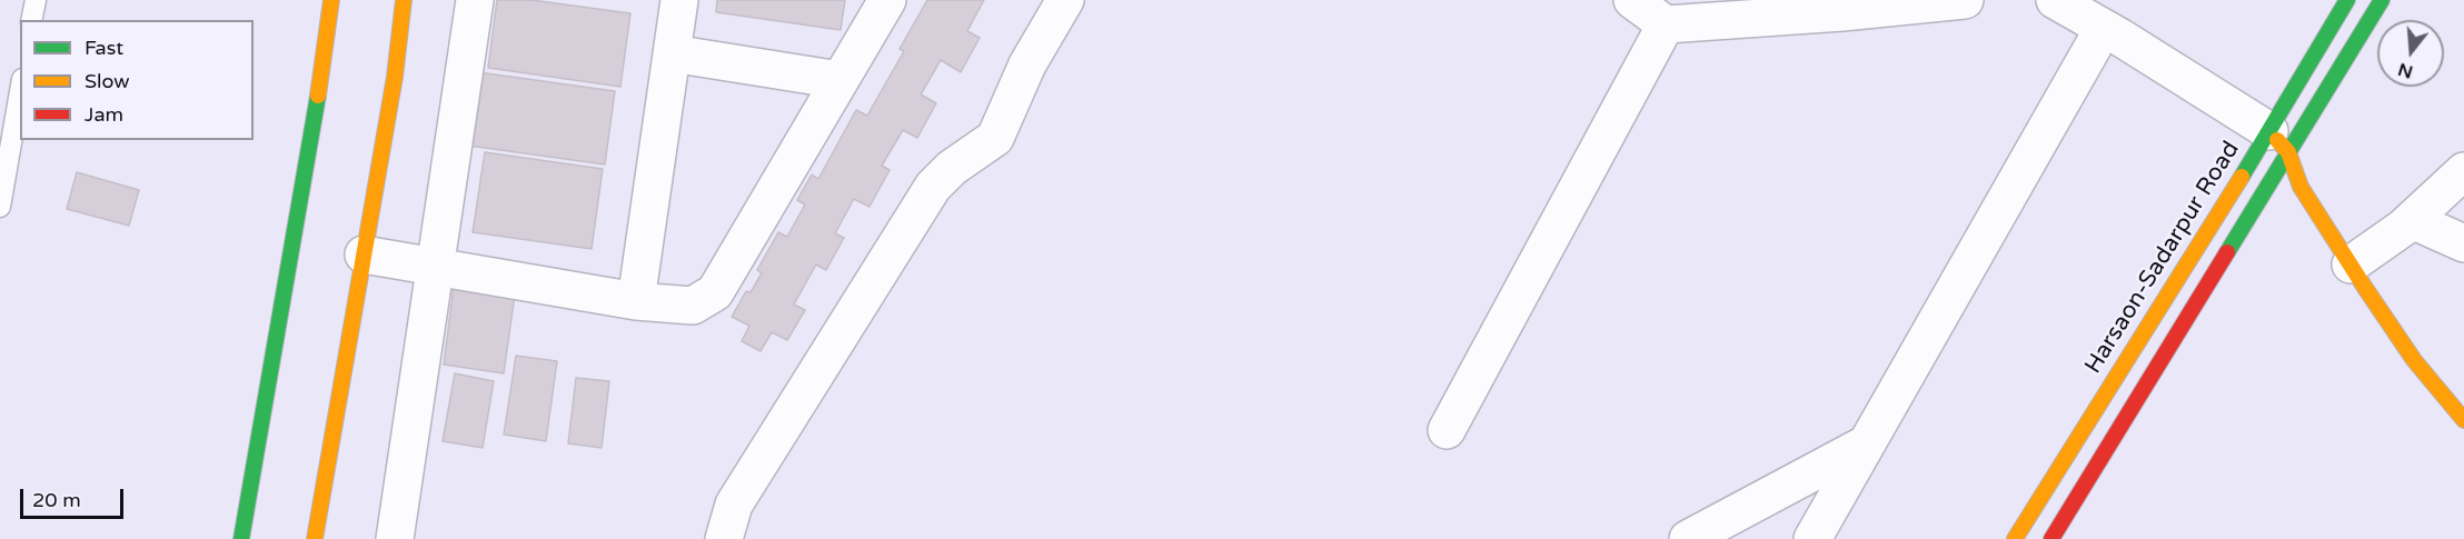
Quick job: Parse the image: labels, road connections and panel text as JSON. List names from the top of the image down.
{
  "streets": {
    "street": ["Harsaon-Sadarpur Road"]
  },
  "legend": ["Fast", "Slow", "Jam"],
  "scale_bar": "20 m",
  "north": "bottom"
}
